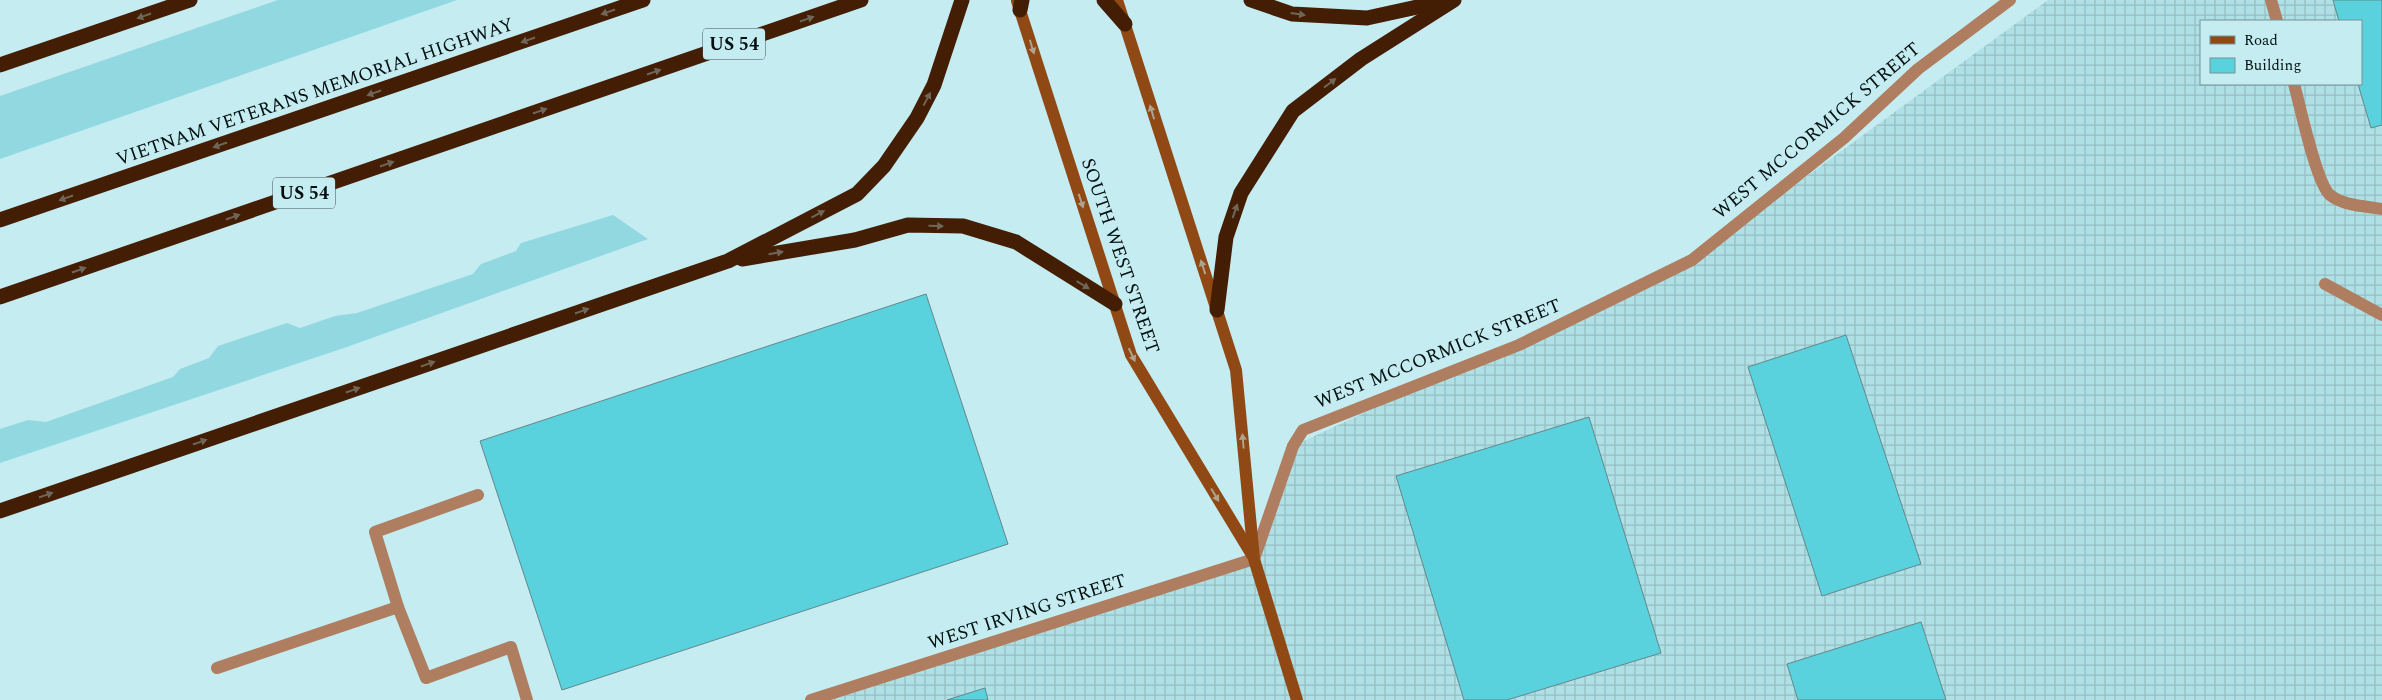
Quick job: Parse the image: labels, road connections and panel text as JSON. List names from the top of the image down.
{
  "streets": {
    "highway": ["US 54", "VIETNAM VETERANS MEMORIAL HIGHWAY"],
    "main road": ["SOUTH WEST STREET"],
    "street": ["WEST MCCORMICK STREET", "WEST IRVING STREET"]
  },
  "crossings": [
    ["WEST MCCORMICK STREET", "SOUTH WEST STREET"],
    ["WEST MCCORMICK STREET", "WEST IRVING STREET"],
    ["SOUTH WEST STREET", "WEST IRVING STREET"]
  ],
  "legend": ["Road", "Building"]
}
